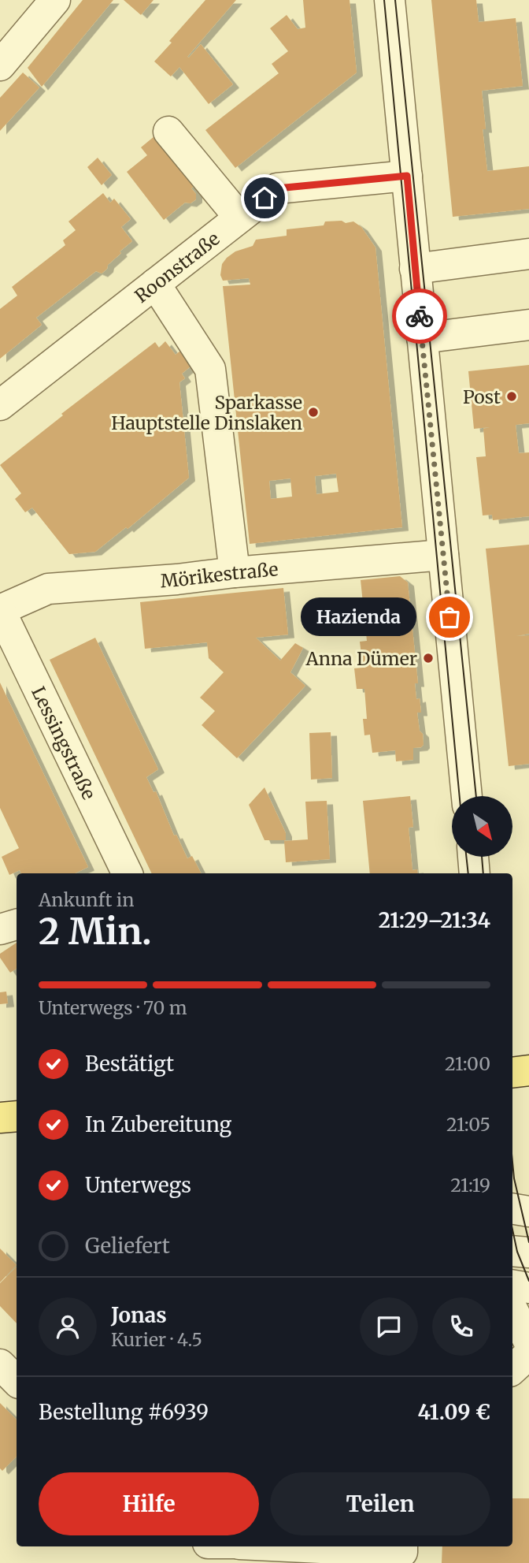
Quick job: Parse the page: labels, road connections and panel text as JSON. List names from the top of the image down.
{
  "streets": {
    "street": ["Roonstraße", "Mörikestraße", "Lessingstraße"]
  },
  "crossings": [
    ["Mörikestraße", "Lessingstraße"]
  ],
  "places": [
    "Post",
    "Sparkasse Hauptstelle Dinslaken",
    "Hazienda",
    "Anna Dümer"
  ],
  "north": "bottom right",
  "page": {
    "bubble": "Hazienda",
    "heading": ["2 Min.", "Ankunft in", "21:29–21:34"],
    "panel": [
      "Jonas",
      "Kurier · 4.5",
      "Bestellung #6939",
      "41.09 €"
    ],
    "bar": "Unterwegs · 70 m",
    "list": [
      ["Bestätigt", "21:00"],
      ["In Zubereitung", "21:05"],
      ["Unterwegs", "21:19"],
      "Geliefert"
    ],
    "buttons": ["Hilfe", "Teilen"]
  }
}
